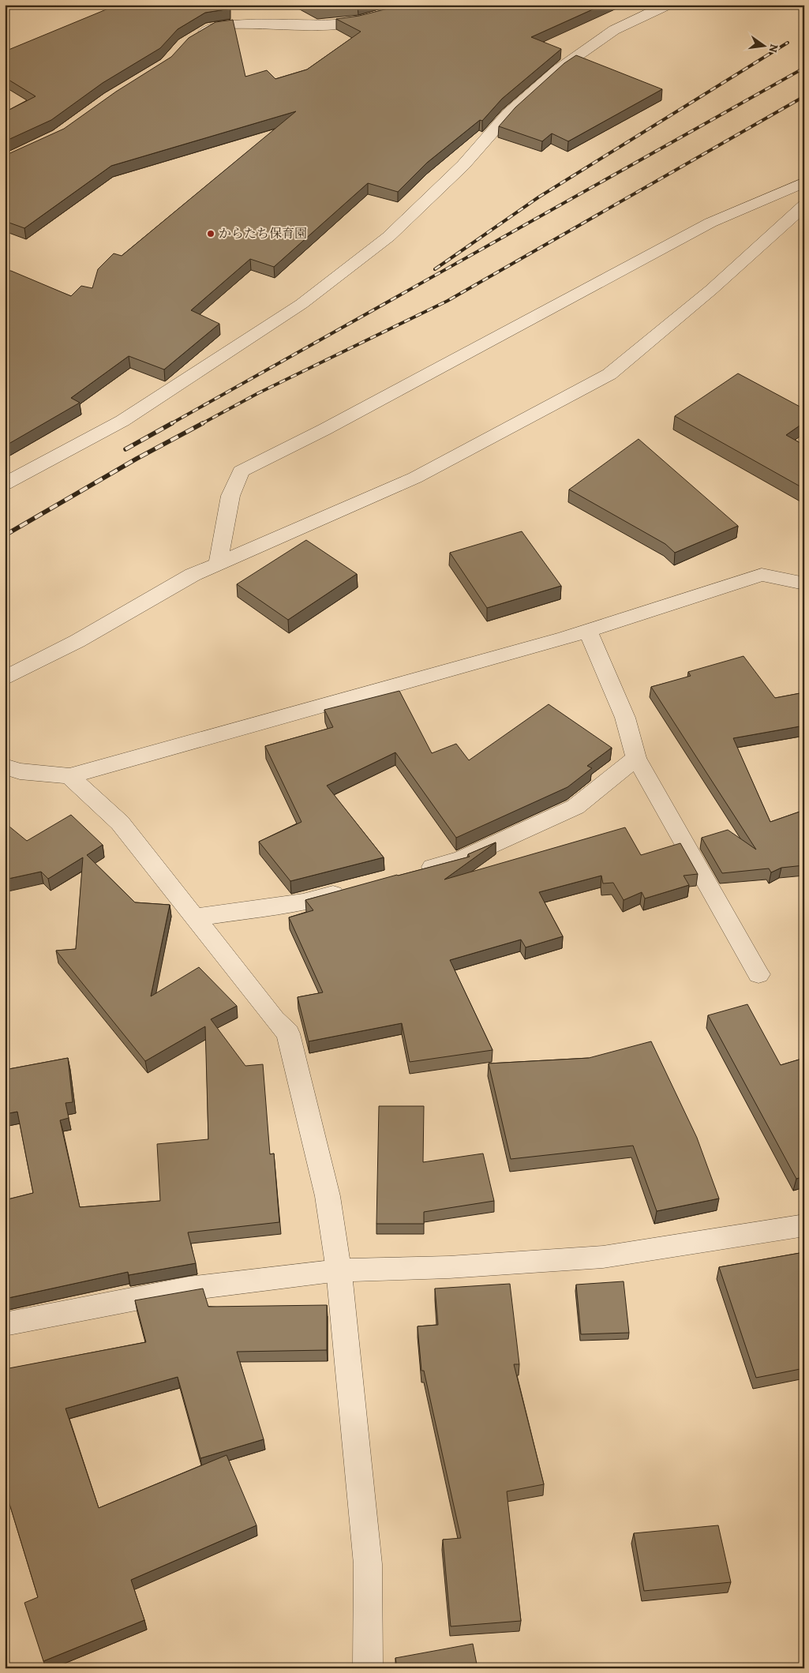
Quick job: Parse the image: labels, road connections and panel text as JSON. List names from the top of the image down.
{
  "places": ["からたち保育園"],
  "north": "right"
}
